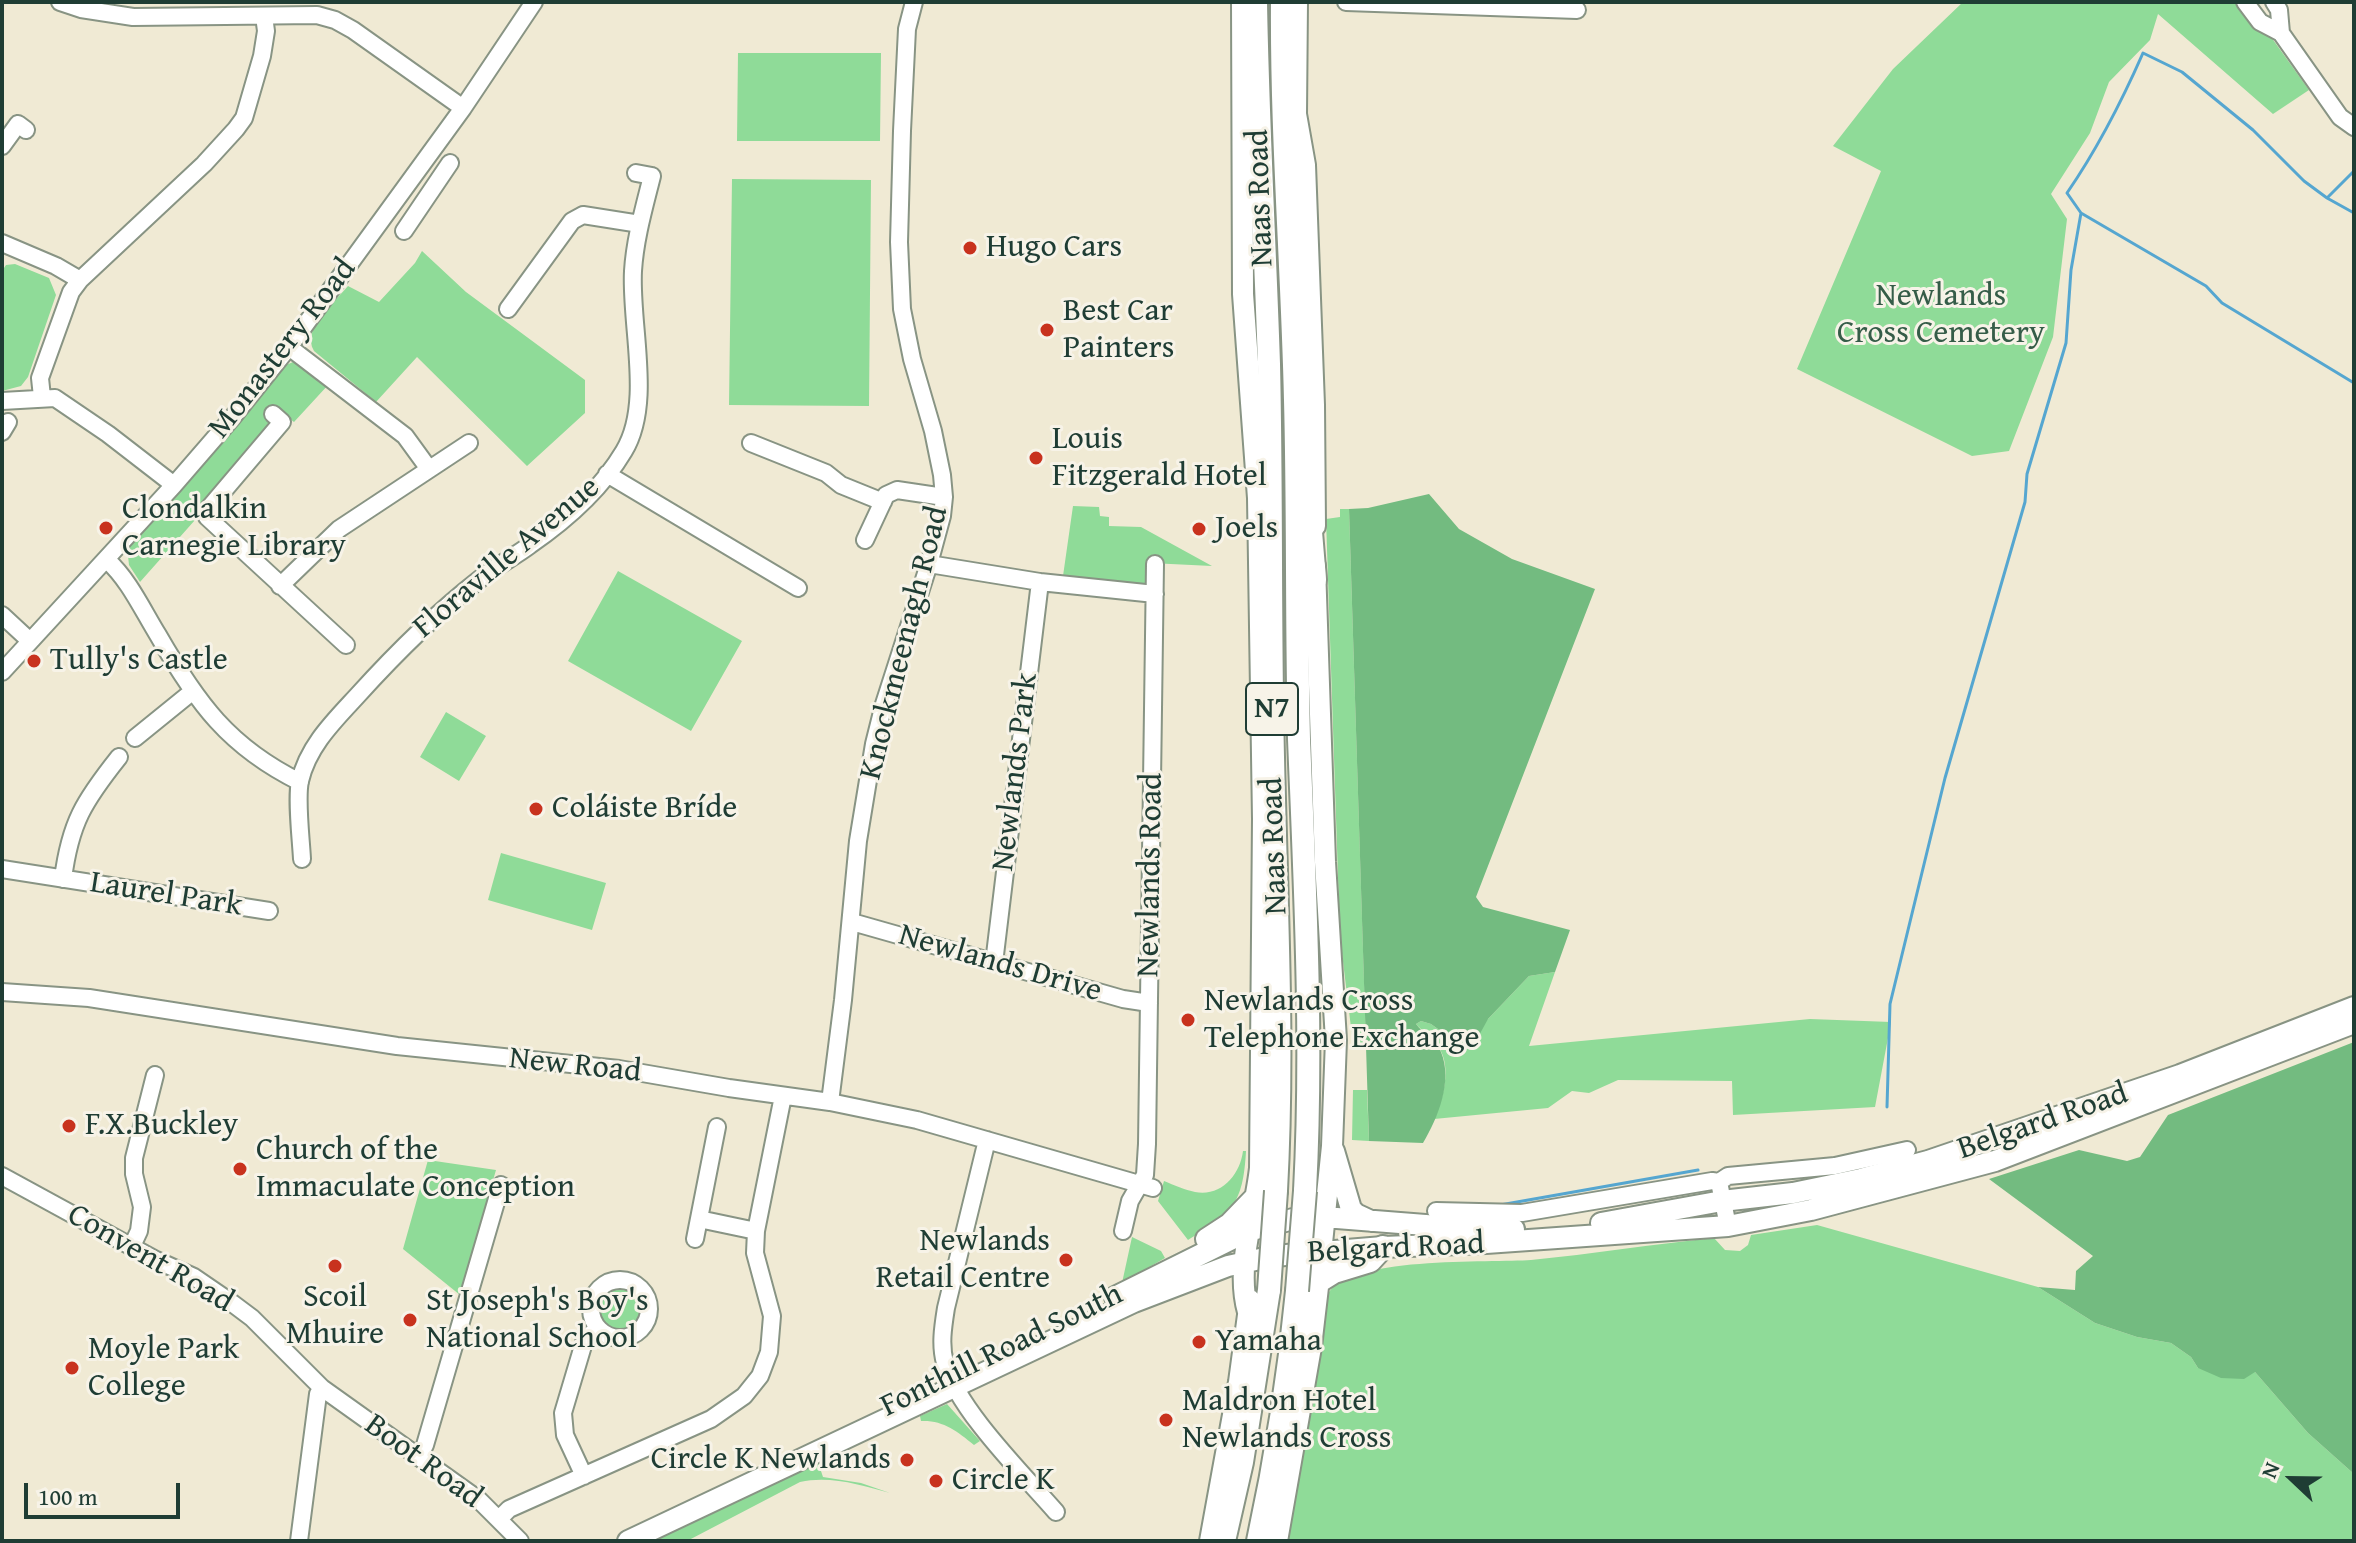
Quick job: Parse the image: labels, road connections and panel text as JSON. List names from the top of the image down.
{
  "streets": {
    "highway": ["Naas Road", "N7"],
    "main road": ["Belgard Road", "Fonthill Road South"],
    "street": [
      "Monastery Road",
      "Floraville Avenue",
      "Knockmeenagh Road",
      "Newlands Park",
      "Newlands Road",
      "Laurel Park",
      "Newlands Drive",
      "New Road",
      "Convent Road",
      "Boot Road"
    ]
  },
  "crossings": [
    ["Naas Road", "N7"],
    ["Naas Road", "Belgard Road"],
    ["Naas Road", "Fonthill Road South"],
    ["Knockmeenagh Road", "Newlands Drive"],
    ["Knockmeenagh Road", "New Road"],
    ["Newlands Park", "Newlands Drive"],
    ["Newlands Road", "Newlands Drive"],
    ["Newlands Road", "New Road"],
    ["Belgard Road", "Fonthill Road South"],
    ["Convent Road", "Boot Road"]
  ],
  "parks": ["Newlands Cross Cemetery"],
  "places": [
    "Hugo Cars",
    "Best Car Painters",
    "Louis Fitzgerald Hotel",
    "Clondalkin Carnegie Library",
    "Joels",
    "Tully's Castle",
    "Coláiste Bríde",
    "Newlands Cross Telephone Exchange",
    "F.X.Buckley",
    "Church of the Immaculate Conception",
    "Newlands Retail Centre",
    "Scoil Mhuire",
    "St Joseph's Boy's National School",
    "Yamaha",
    "Moyle Park College",
    "Maldron Hotel Newlands Cross",
    "Circle K Newlands",
    "Circle K"
  ],
  "scale_bar": "100 m",
  "north": "left"
}
